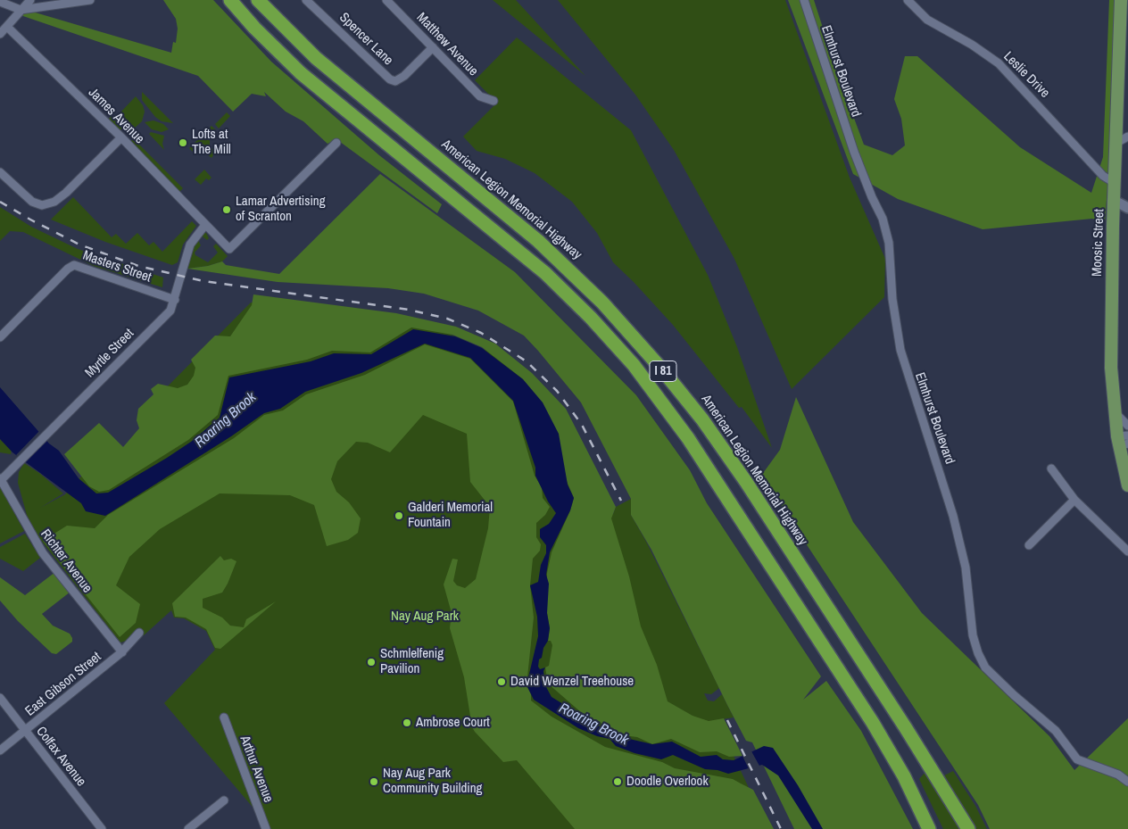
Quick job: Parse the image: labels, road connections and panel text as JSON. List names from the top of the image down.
{
  "streets": {
    "highway": ["American Legion Memorial Highway", "I 81"],
    "main road": ["Moosic Street"],
    "street": [
      "Spencer Lane",
      "Matthew Avenue",
      "Elmhurst Boulevard",
      "Leslie Drive",
      "James Avenue",
      "Masters Street",
      "Myrtle Street",
      "Richter Avenue",
      "East Gibson Street",
      "Colfax Avenue",
      "Arthur Avenue"
    ]
  },
  "crossings": [
    ["Spencer Lane", "Matthew Avenue"],
    ["Leslie Drive", "Moosic Street"],
    ["James Avenue", "Myrtle Street"],
    ["Masters Street", "Myrtle Street"],
    ["Myrtle Street", "Richter Avenue"],
    ["Richter Avenue", "East Gibson Street"],
    ["East Gibson Street", "Colfax Avenue"]
  ],
  "water": ["Roaring Brook"],
  "parks": ["Nay Aug Park"],
  "places": [
    "Lofts at The Mill",
    "Lamar Advertising of Scranton",
    "Galderi Memorial Fountain",
    "Schmlelfenig Pavilion",
    "David Wenzel Treehouse",
    "Ambrose Court",
    "Nay Aug Park Community Building",
    "Doodle Overlook"
  ]
}
